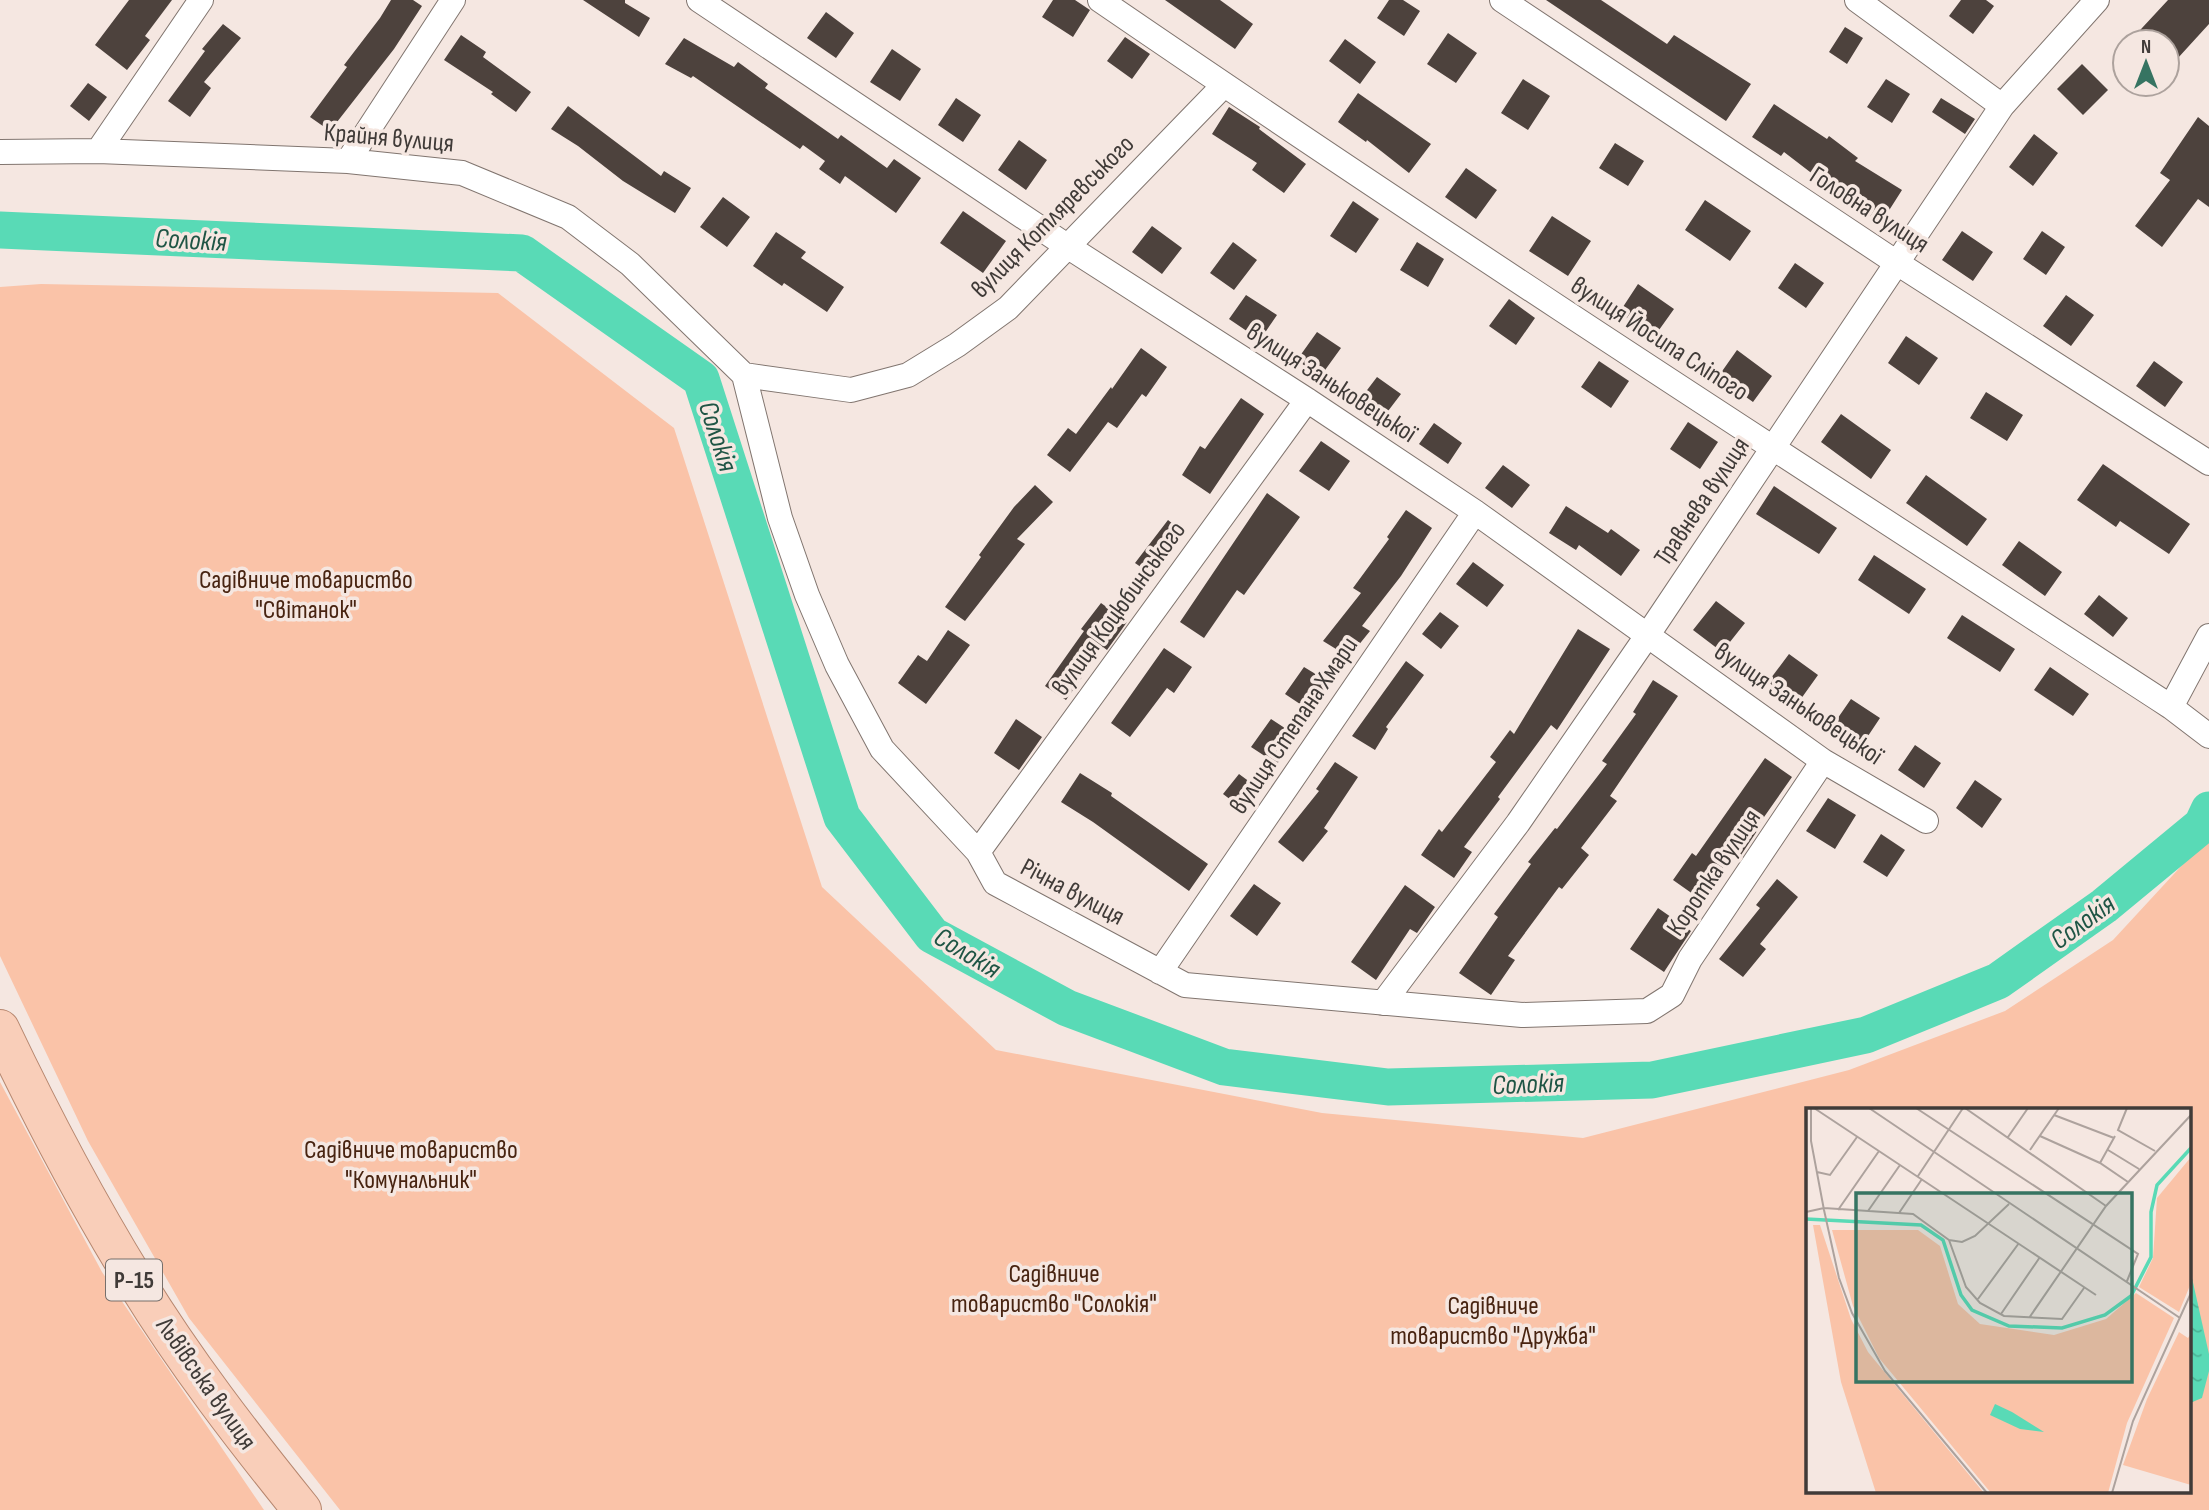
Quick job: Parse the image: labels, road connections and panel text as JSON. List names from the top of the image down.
{
  "streets": {
    "main road": ["Р-15", "Львівська вулиця"],
    "street": [
      "Крайня вулиця",
      "Головна вулиця",
      "вулиця Котляревського",
      "вулиця Йосипа Сліпого",
      "вулиця Заньковецької",
      "Травнева вулиця",
      "вулиця Коцюбинського",
      "вулиця Степана Хмари",
      "Коротка вулиця",
      "Річна вулиця"
    ]
  },
  "crossings": [
    ["Крайня вулиця", "вулиця Котляревського"],
    ["Крайня вулиця", "Річна вулиця"],
    ["Головна вулиця", "Травнева вулиця"],
    ["вулиця Котляревського", "вулиця Йосипа Сліпого"],
    ["вулиця Котляревського", "вулиця Заньковецької"],
    ["вулиця Котляревського", "Річна вулиця"],
    ["вулиця Йосипа Сліпого", "Травнева вулиця"],
    ["вулиця Заньковецької", "Травнева вулиця"],
    ["вулиця Заньковецької", "вулиця Коцюбинського"],
    ["вулиця Заньковецької", "вулиця Степана Хмари"],
    ["вулиця Заньковецької", "Коротка вулиця"],
    ["Травнева вулиця", "Річна вулиця"],
    ["вулиця Коцюбинського", "Річна вулиця"],
    ["вулиця Степана Хмари", "Річна вулиця"],
    ["Коротка вулиця", "Річна вулиця"]
  ],
  "water": ["Солокія"],
  "parks": [
    "Садівниче товариство \"Світанок\"",
    "Садівниче товариство \"Комунальник\"",
    "Садівниче товариство \"Солокія\"",
    "Садівниче товариство \"Дружба\""
  ],
  "north": "top"
}
